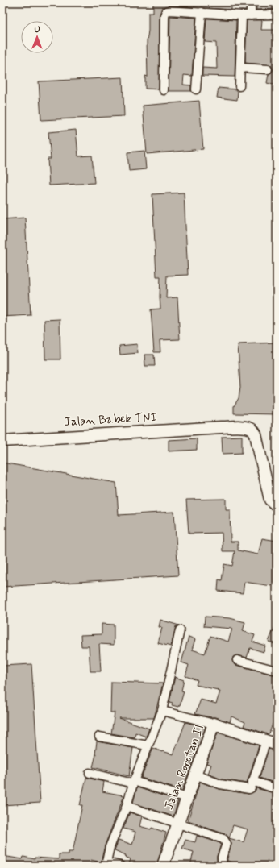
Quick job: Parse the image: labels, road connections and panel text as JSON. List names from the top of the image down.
{
  "streets": {
    "street": ["Jalan Babek TNI", "Jalan Rorotan II"]
  },
  "north": "top"
}
